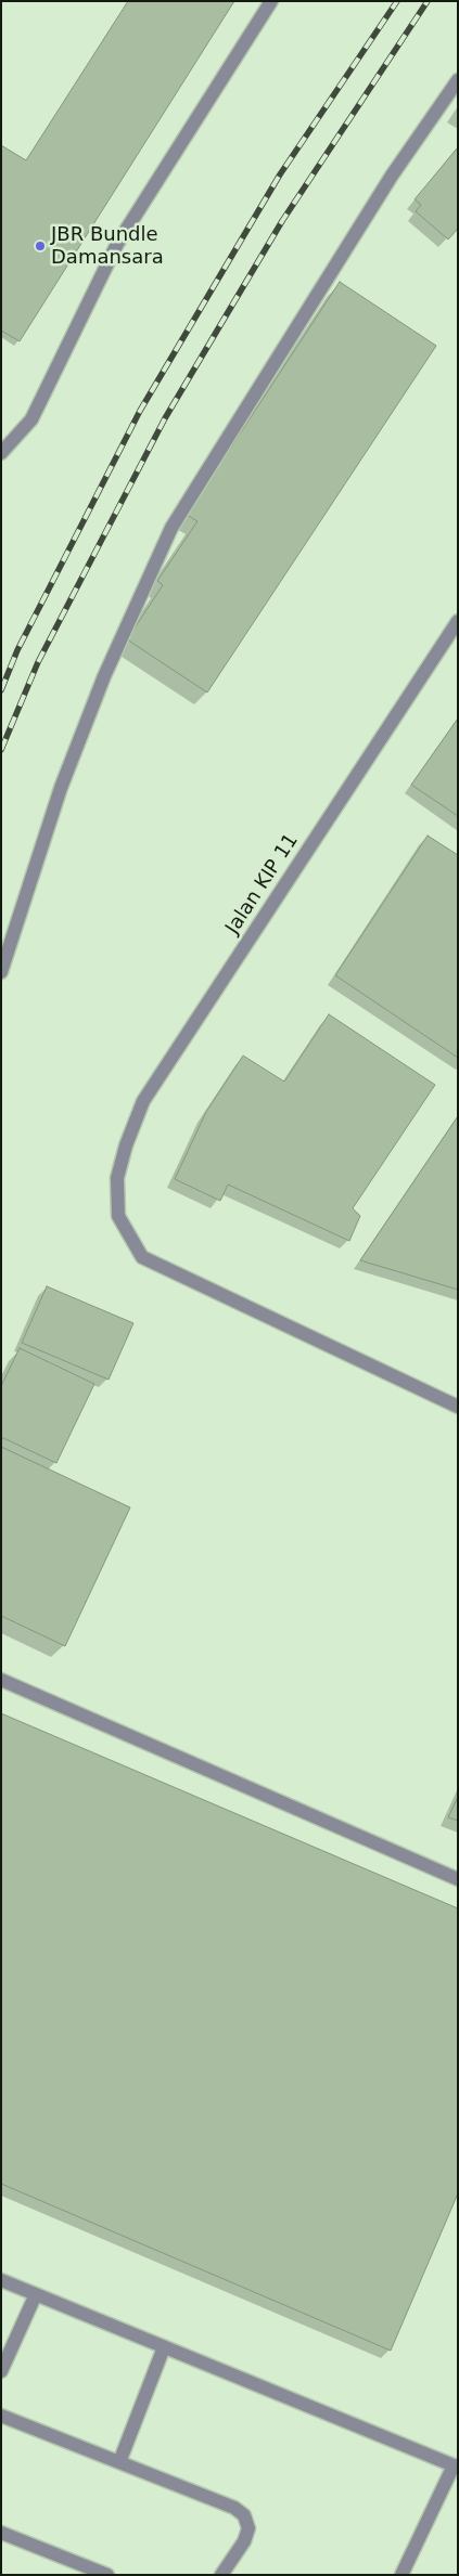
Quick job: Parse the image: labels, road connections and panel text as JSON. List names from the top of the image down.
{
  "streets": {
    "street": ["Jalan KIP 11"]
  },
  "places": ["JBR Bundle Damansara"]
}
